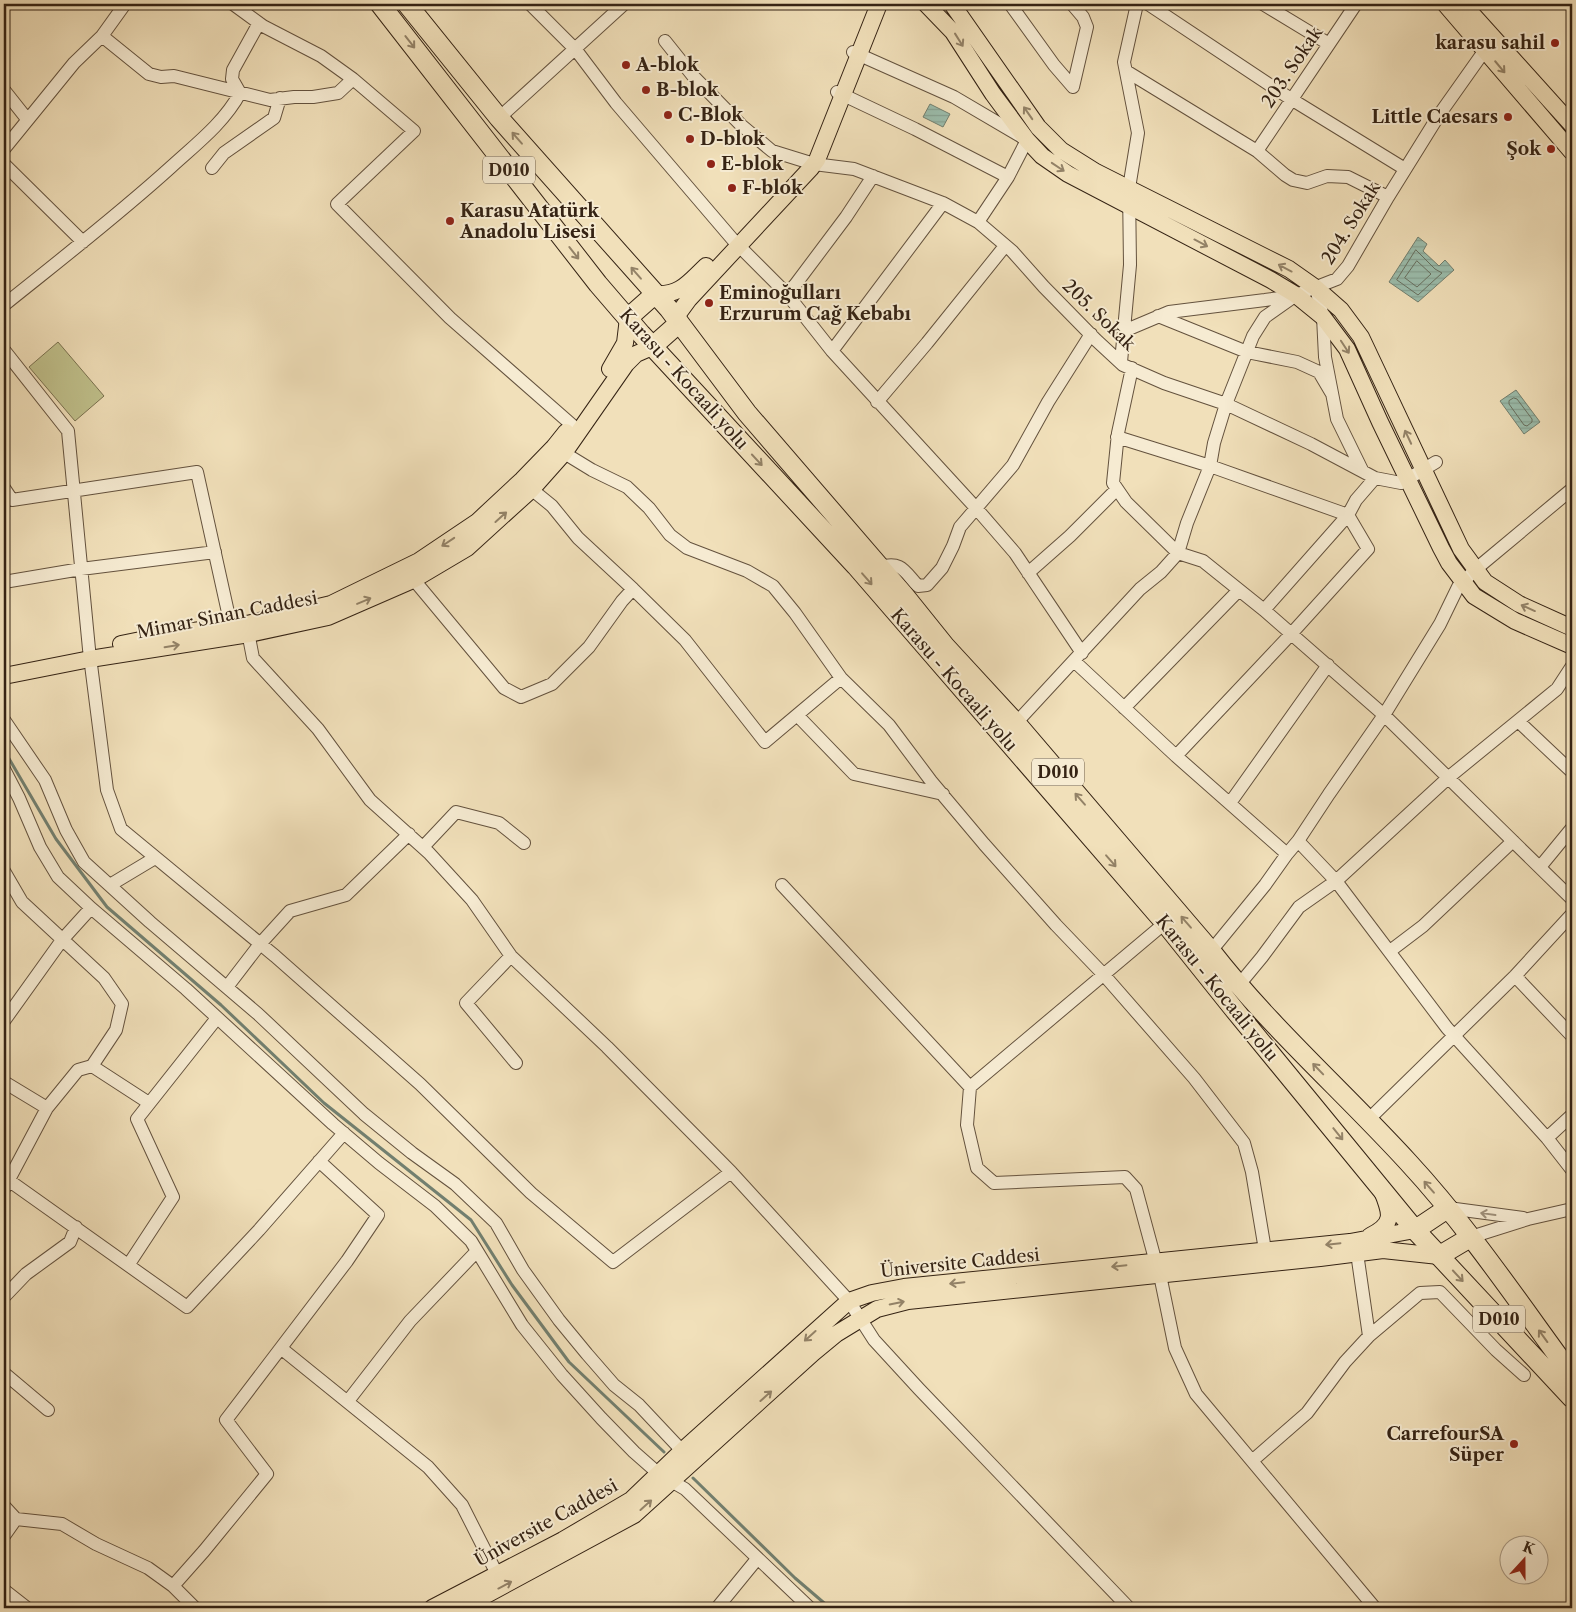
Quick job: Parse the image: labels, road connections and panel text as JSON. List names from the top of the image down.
{
  "streets": {
    "highway": ["D010", "Karasu - Kocaali yolu"],
    "main road": ["Mimar Sinan Caddesi", "Üniversite Caddesi"],
    "street": ["203. Sokak", "204. Sokak", "205. Sokak"]
  },
  "crossings": [
    ["D010", "Karasu - Kocaali yolu"],
    ["204. Sokak", "205. Sokak"],
    ["Karasu - Kocaali yolu", "Mimar Sinan Caddesi"],
    ["Karasu - Kocaali yolu", "Üniversite Caddesi"]
  ],
  "places": [
    "karasu sahil",
    "A-blok",
    "B-blok",
    "C-Blok",
    "Little Caesars",
    "D-blok",
    "Şok",
    "E-blok",
    "F-blok",
    "Karasu Atatürk Anadolu Lisesi",
    "Eminoğulları Erzurum Cağ Kebabı",
    "CarrefourSA Süper"
  ],
  "north": "top"
}
